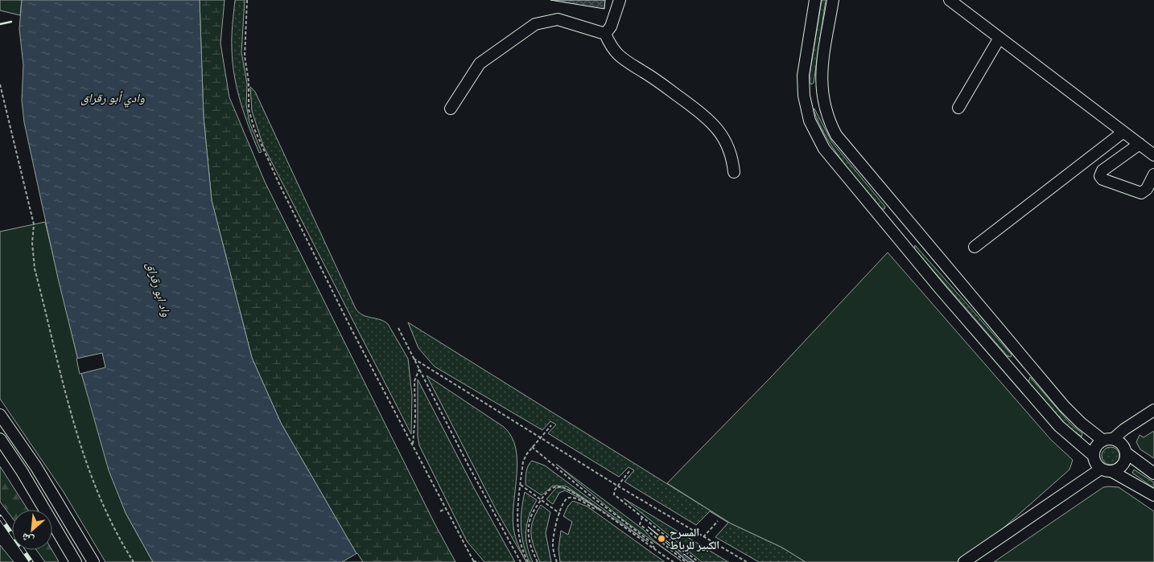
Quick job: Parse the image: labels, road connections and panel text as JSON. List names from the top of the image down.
{
  "water": ["وادي أبو رقراق", "واد ابو رقراق"],
  "places": ["المسرح الكبير للرباط"],
  "north": "bottom left"
}
